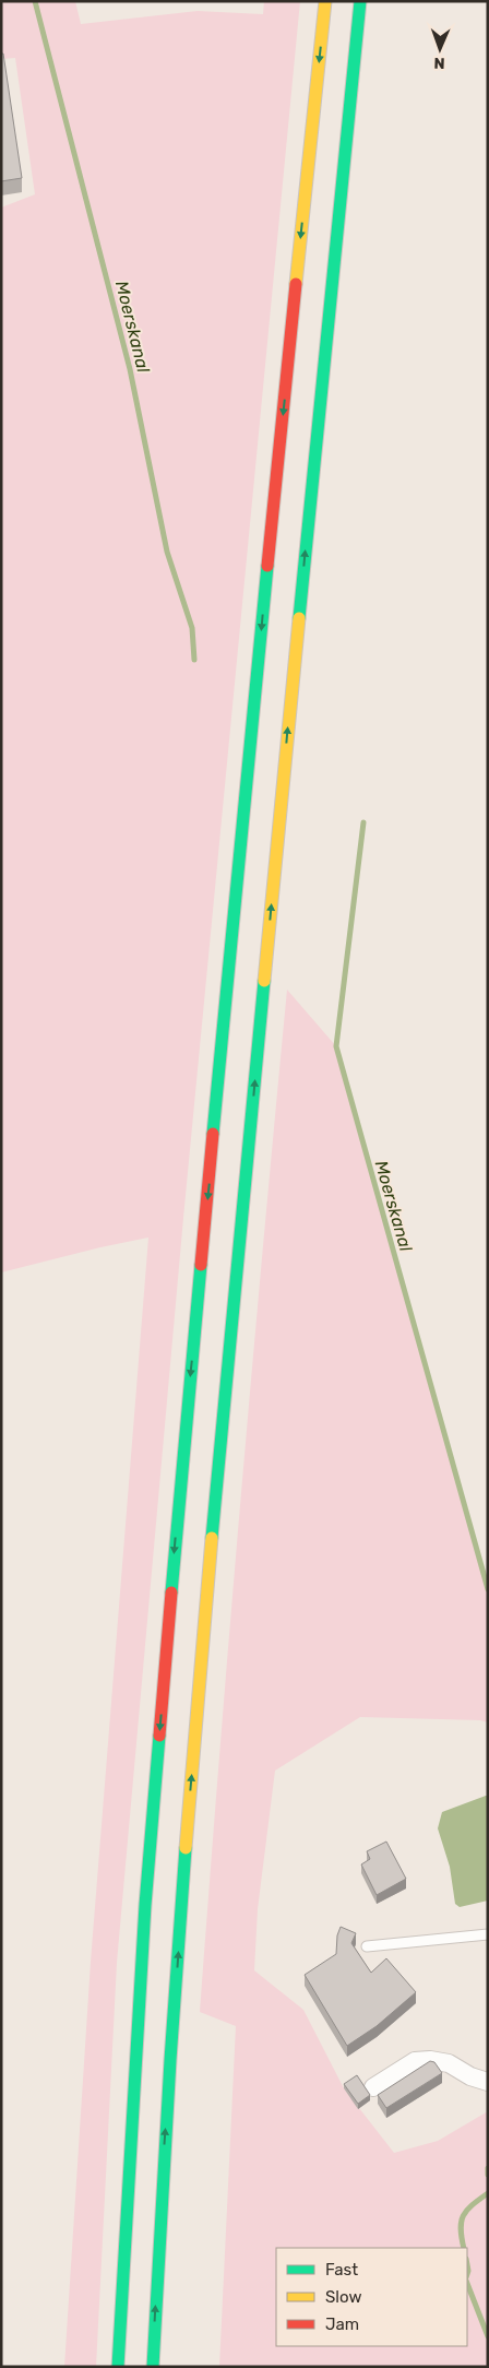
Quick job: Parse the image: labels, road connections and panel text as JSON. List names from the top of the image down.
{
  "water": ["Moerskanal"],
  "legend": ["Fast", "Slow", "Jam"],
  "north": "bottom"
}
